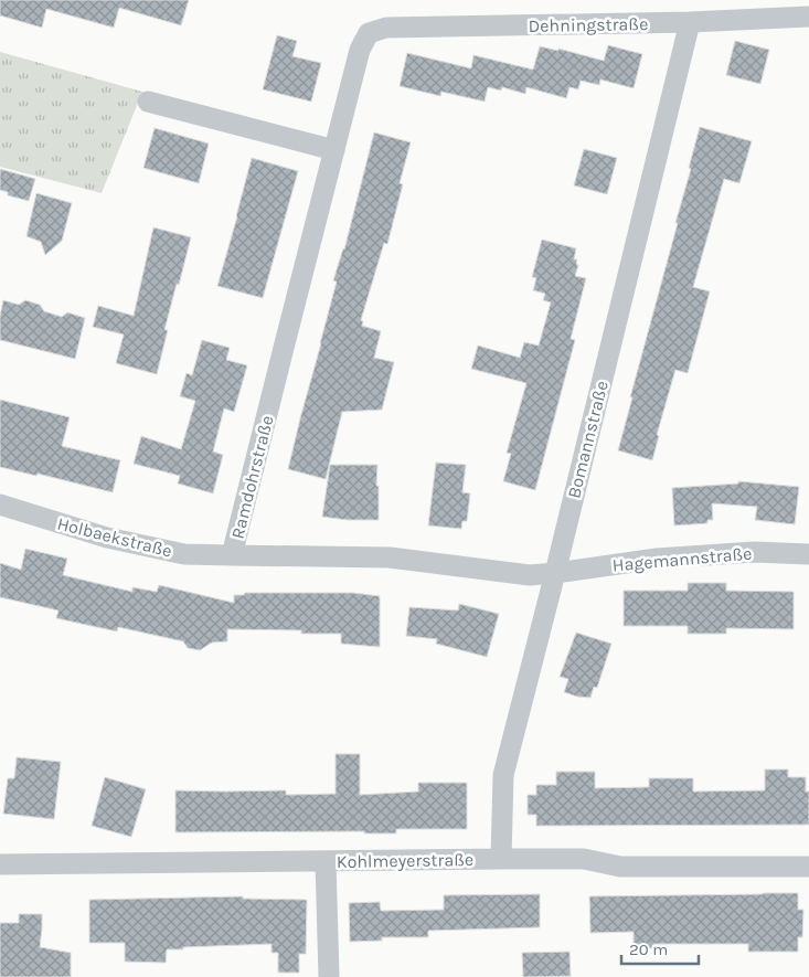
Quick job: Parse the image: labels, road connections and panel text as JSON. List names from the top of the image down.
{
  "streets": {
    "street": [
      "Dehningstraße",
      "Bomannstraße",
      "Ramdohrstraße",
      "Holbaekstraße",
      "Hagemannstraße",
      "Kohlmeyerstraße"
    ]
  },
  "crossings": [
    ["Dehningstraße", "Bomannstraße"],
    ["Dehningstraße", "Ramdohrstraße"],
    ["Bomannstraße", "Ramdohrstraße"],
    ["Bomannstraße", "Hagemannstraße"],
    ["Bomannstraße", "Kohlmeyerstraße"],
    ["Ramdohrstraße", "Holbaekstraße"],
    ["Ramdohrstraße", "Hagemannstraße"]
  ],
  "scale_bar": "20 m"
}
